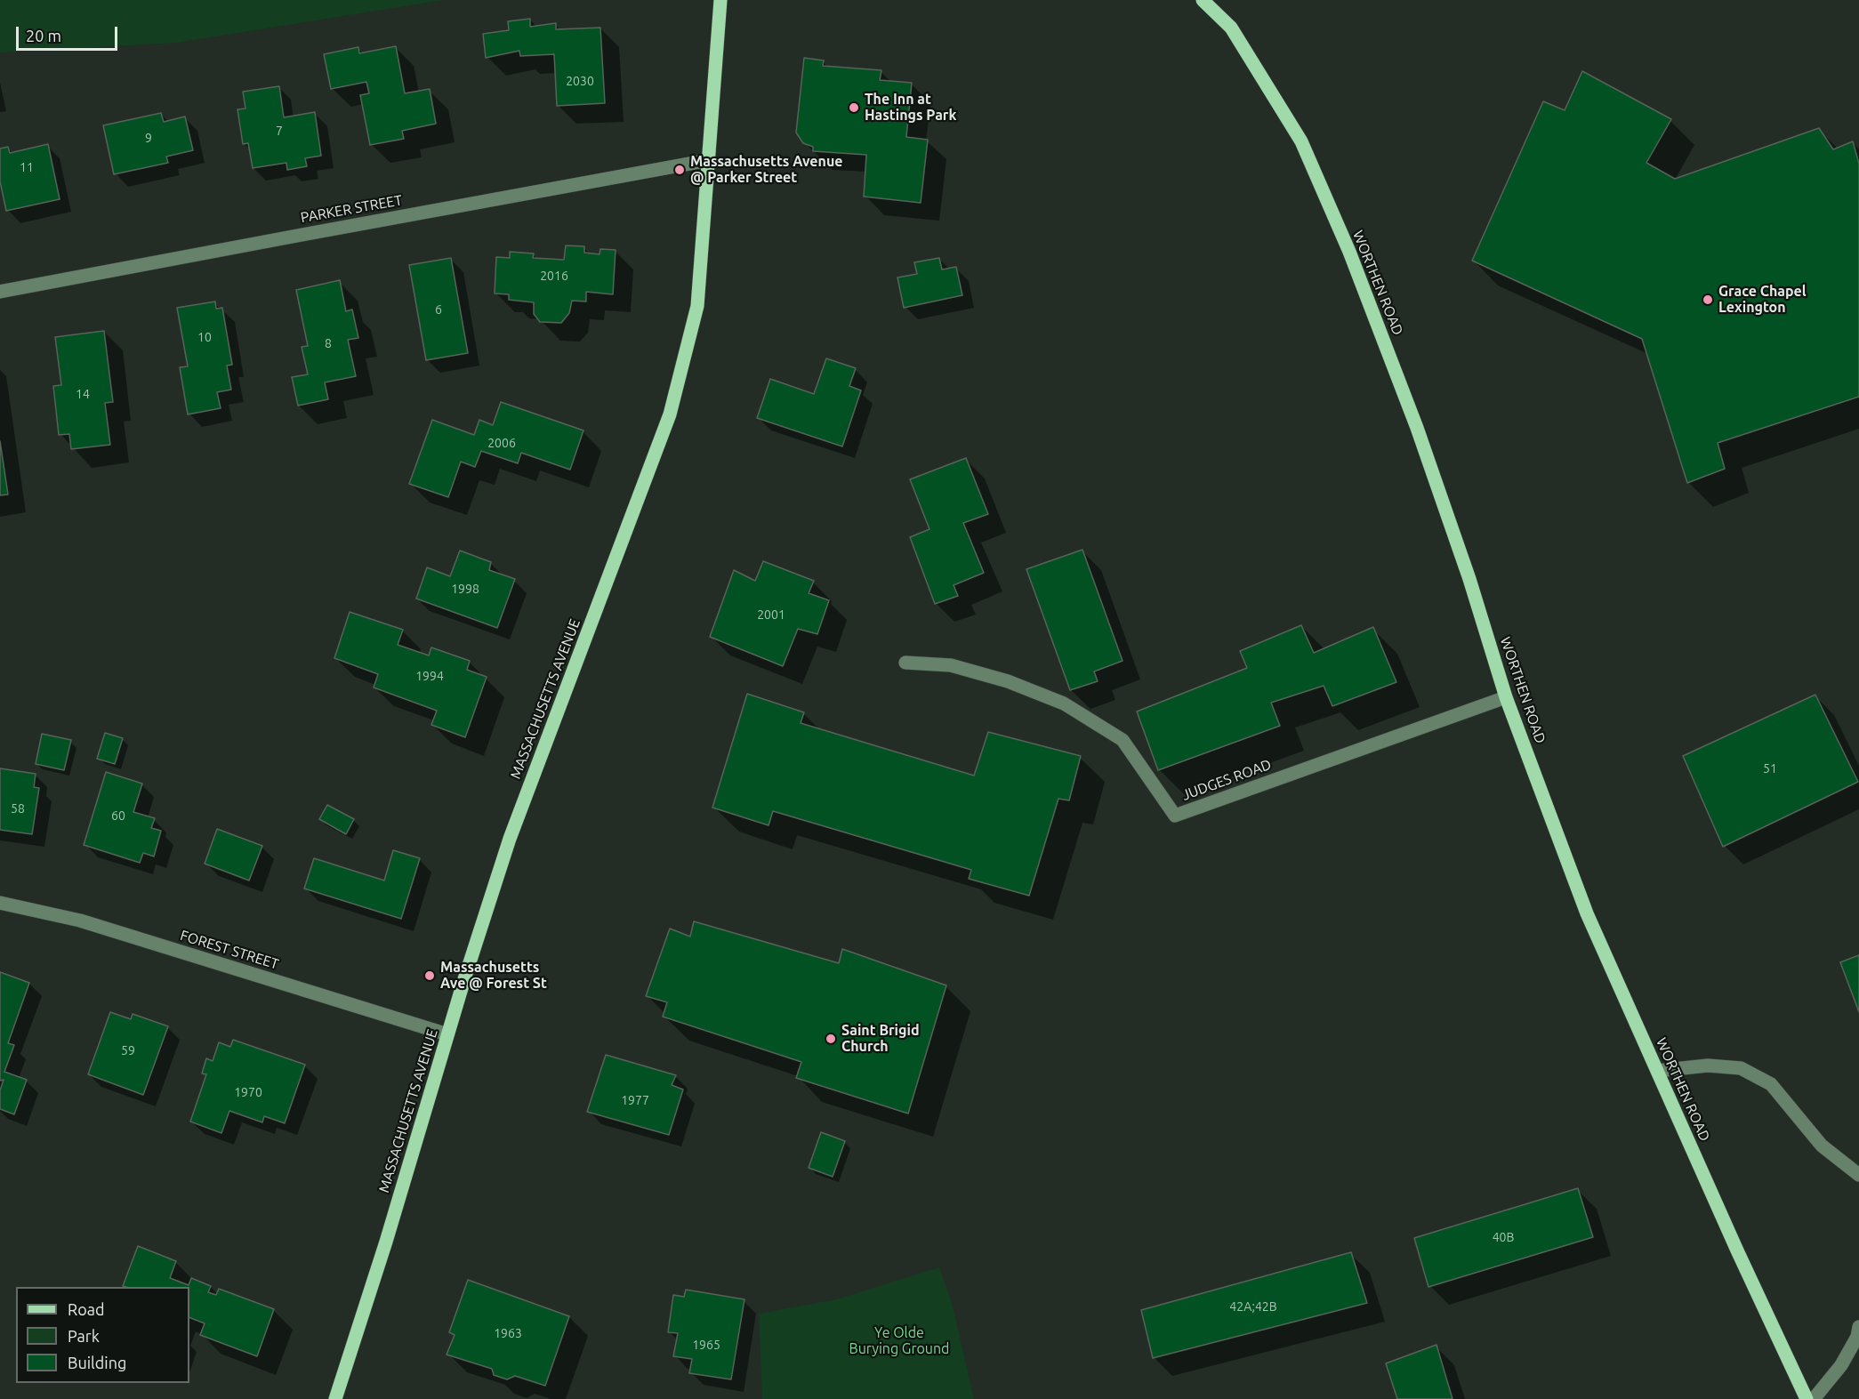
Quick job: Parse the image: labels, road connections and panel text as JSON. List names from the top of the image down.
{
  "streets": {
    "main road": ["WORTHEN ROAD", "MASSACHUSETTS AVENUE"],
    "street": ["PARKER STREET", "JUDGES ROAD", "FOREST STREET"]
  },
  "crossings": [
    ["PARKER STREET", "MASSACHUSETTS AVENUE"],
    ["WORTHEN ROAD", "JUDGES ROAD"],
    ["MASSACHUSETTS AVENUE", "FOREST STREET"]
  ],
  "parks": ["Ye Olde Burying Ground"],
  "places": [
    "The Inn at Hastings Park",
    "Massachusetts Avenue @ Parker Street",
    "Grace Chapel Lexington",
    "Massachusetts Ave @ Forest St",
    "Saint Brigid Church"
  ],
  "house_numbers": [
    "2030",
    "7",
    "9",
    "11",
    "2016",
    "6",
    "10",
    "8",
    "14",
    "2006",
    "1998",
    "2001",
    "1994",
    "51",
    "58",
    "60",
    "59",
    "1970",
    "1977",
    "40B",
    "42A;42B",
    "1963",
    "1965"
  ],
  "legend": ["Road", "Park", "Building"],
  "scale_bar": "20 m"
}
